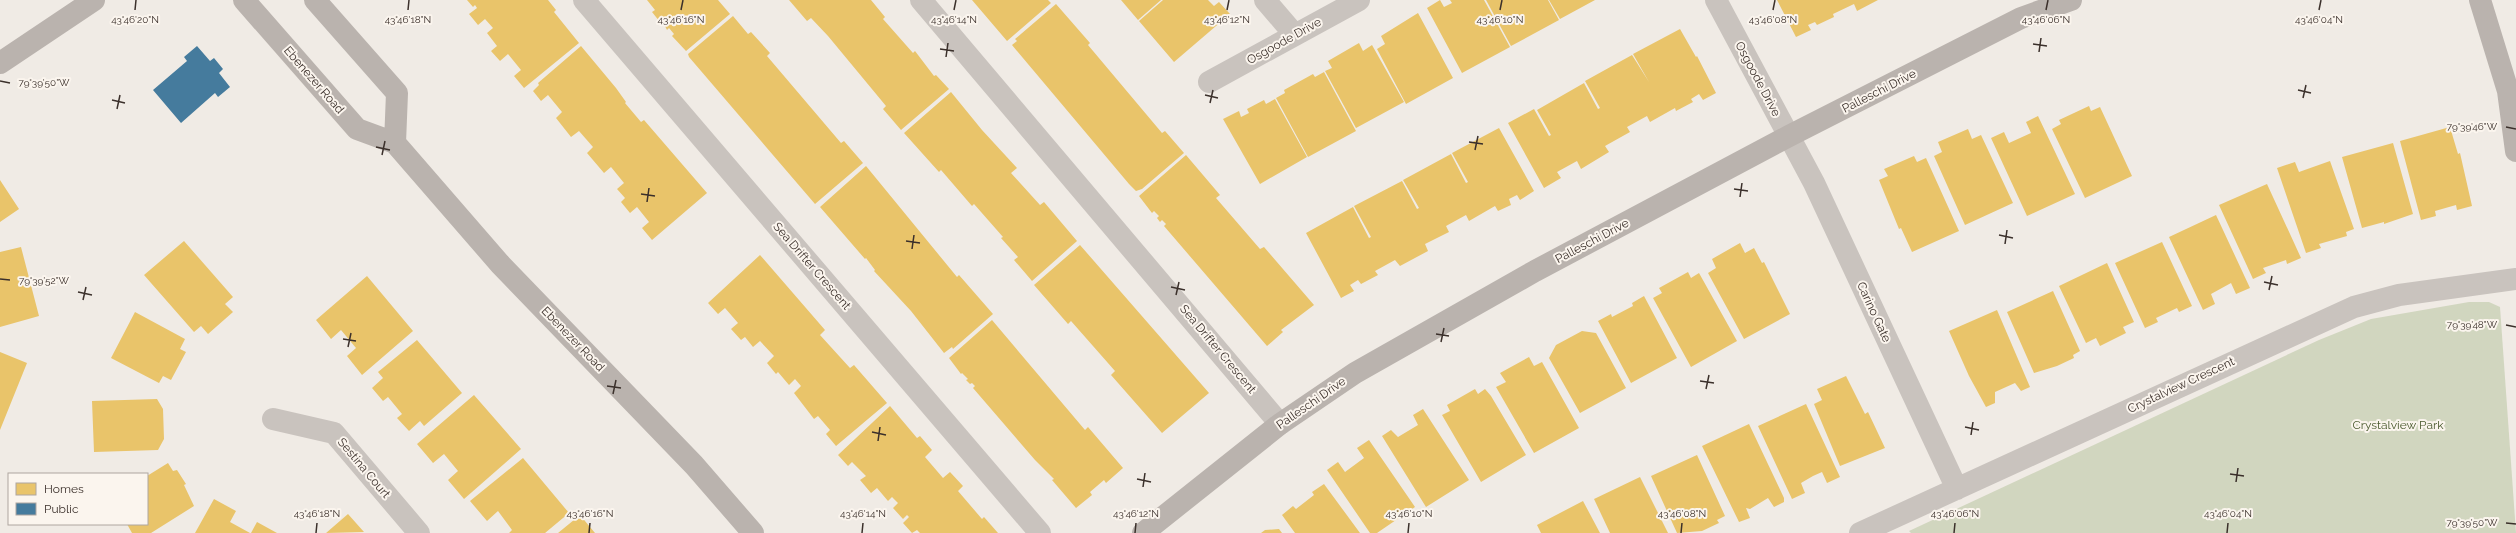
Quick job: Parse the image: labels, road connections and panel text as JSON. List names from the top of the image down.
{
  "streets": {
    "street": [
      "Osgoode Drive",
      "Ebenezer Road",
      "Palleschi Drive",
      "Sea Drifter Crescent",
      "Carino Gate",
      "Crystalview Crescent",
      "Sestina Court"
    ]
  },
  "crossings": [
    ["Osgoode Drive", "Palleschi Drive"],
    ["Osgoode Drive", "Carino Gate"],
    ["Palleschi Drive", "Sea Drifter Crescent"],
    ["Palleschi Drive", "Carino Gate"],
    ["Carino Gate", "Crystalview Crescent"]
  ],
  "parks": ["Crystalview Park"],
  "legend": ["Homes", "Public"],
  "coordinates": [
    "43°46'20\"N",
    "43°46'18\"N",
    "43°46'16\"N",
    "43°46'14\"N",
    "43°46'12\"N",
    "43°46'10\"N",
    "43°46'08\"N",
    "43°46'06\"N",
    "43°46'04\"N",
    "79°39'50\"W",
    "79°39'46\"W",
    "79°39'52\"W",
    "79°39'48\"W"
  ]
}
